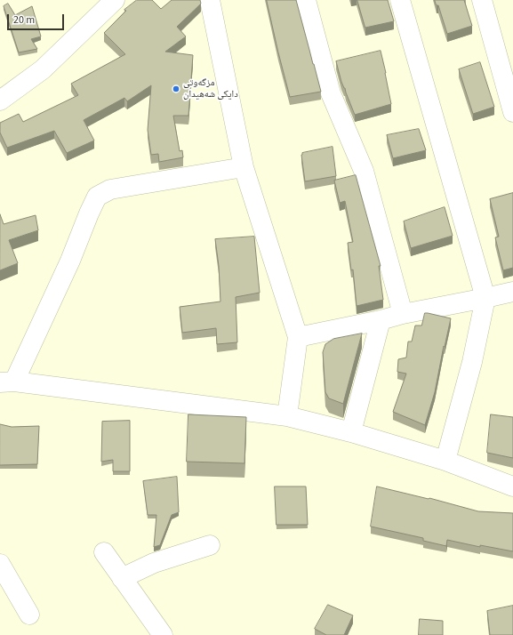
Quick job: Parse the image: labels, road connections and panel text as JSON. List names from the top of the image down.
{
  "places": ["مزگەوتی دایکی شەهیدان"],
  "scale_bar": "20 m"
}
